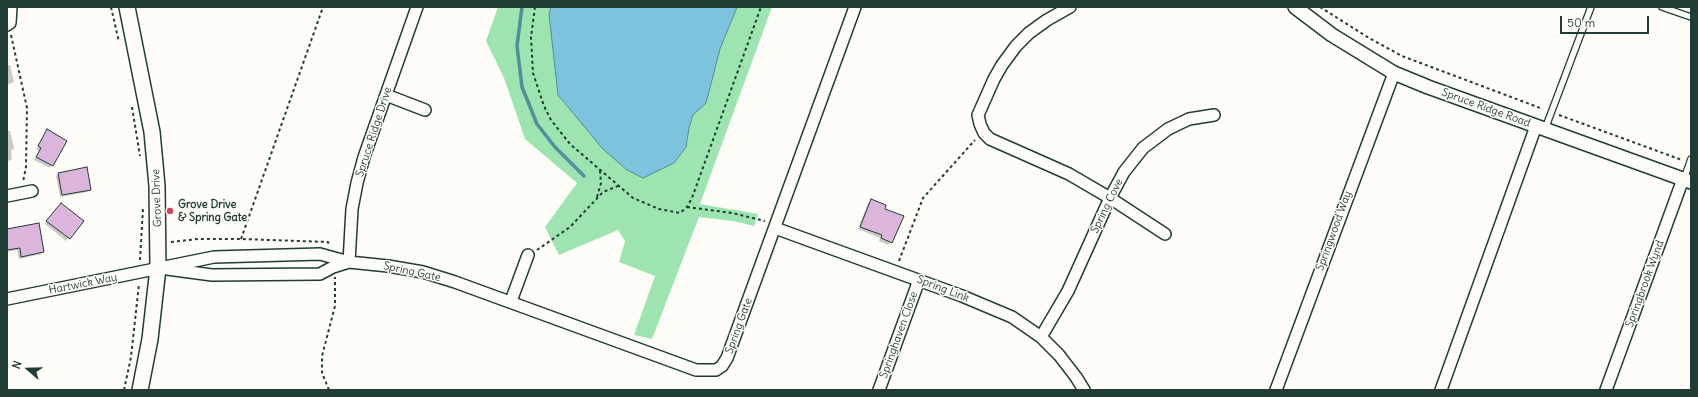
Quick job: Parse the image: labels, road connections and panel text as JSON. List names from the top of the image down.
{
  "streets": {
    "main road": ["Grove Drive"],
    "street": [
      "Spruce Ridge Road",
      "Spruce Ridge Drive",
      "Spring Cove",
      "Springwood Way",
      "Spring Gate",
      "Hartwick Way",
      "Springbrook Wynd",
      "Spring Link",
      "Springhaven Close"
    ]
  },
  "crossings": [
    ["Spruce Ridge Road", "Springwood Way"],
    ["Spruce Ridge Road", "Springbrook Wynd"],
    ["Spruce Ridge Drive", "Spring Gate"],
    ["Grove Drive", "Spring Gate"],
    ["Grove Drive", "Hartwick Way"],
    ["Spring Cove", "Spring Link"],
    ["Spring Gate", "Hartwick Way"],
    ["Spring Gate", "Spring Link"],
    ["Spring Link", "Springhaven Close"]
  ],
  "places": ["Grove Drive & Spring Gate"],
  "scale_bar": "50 m",
  "north": "left"
}
